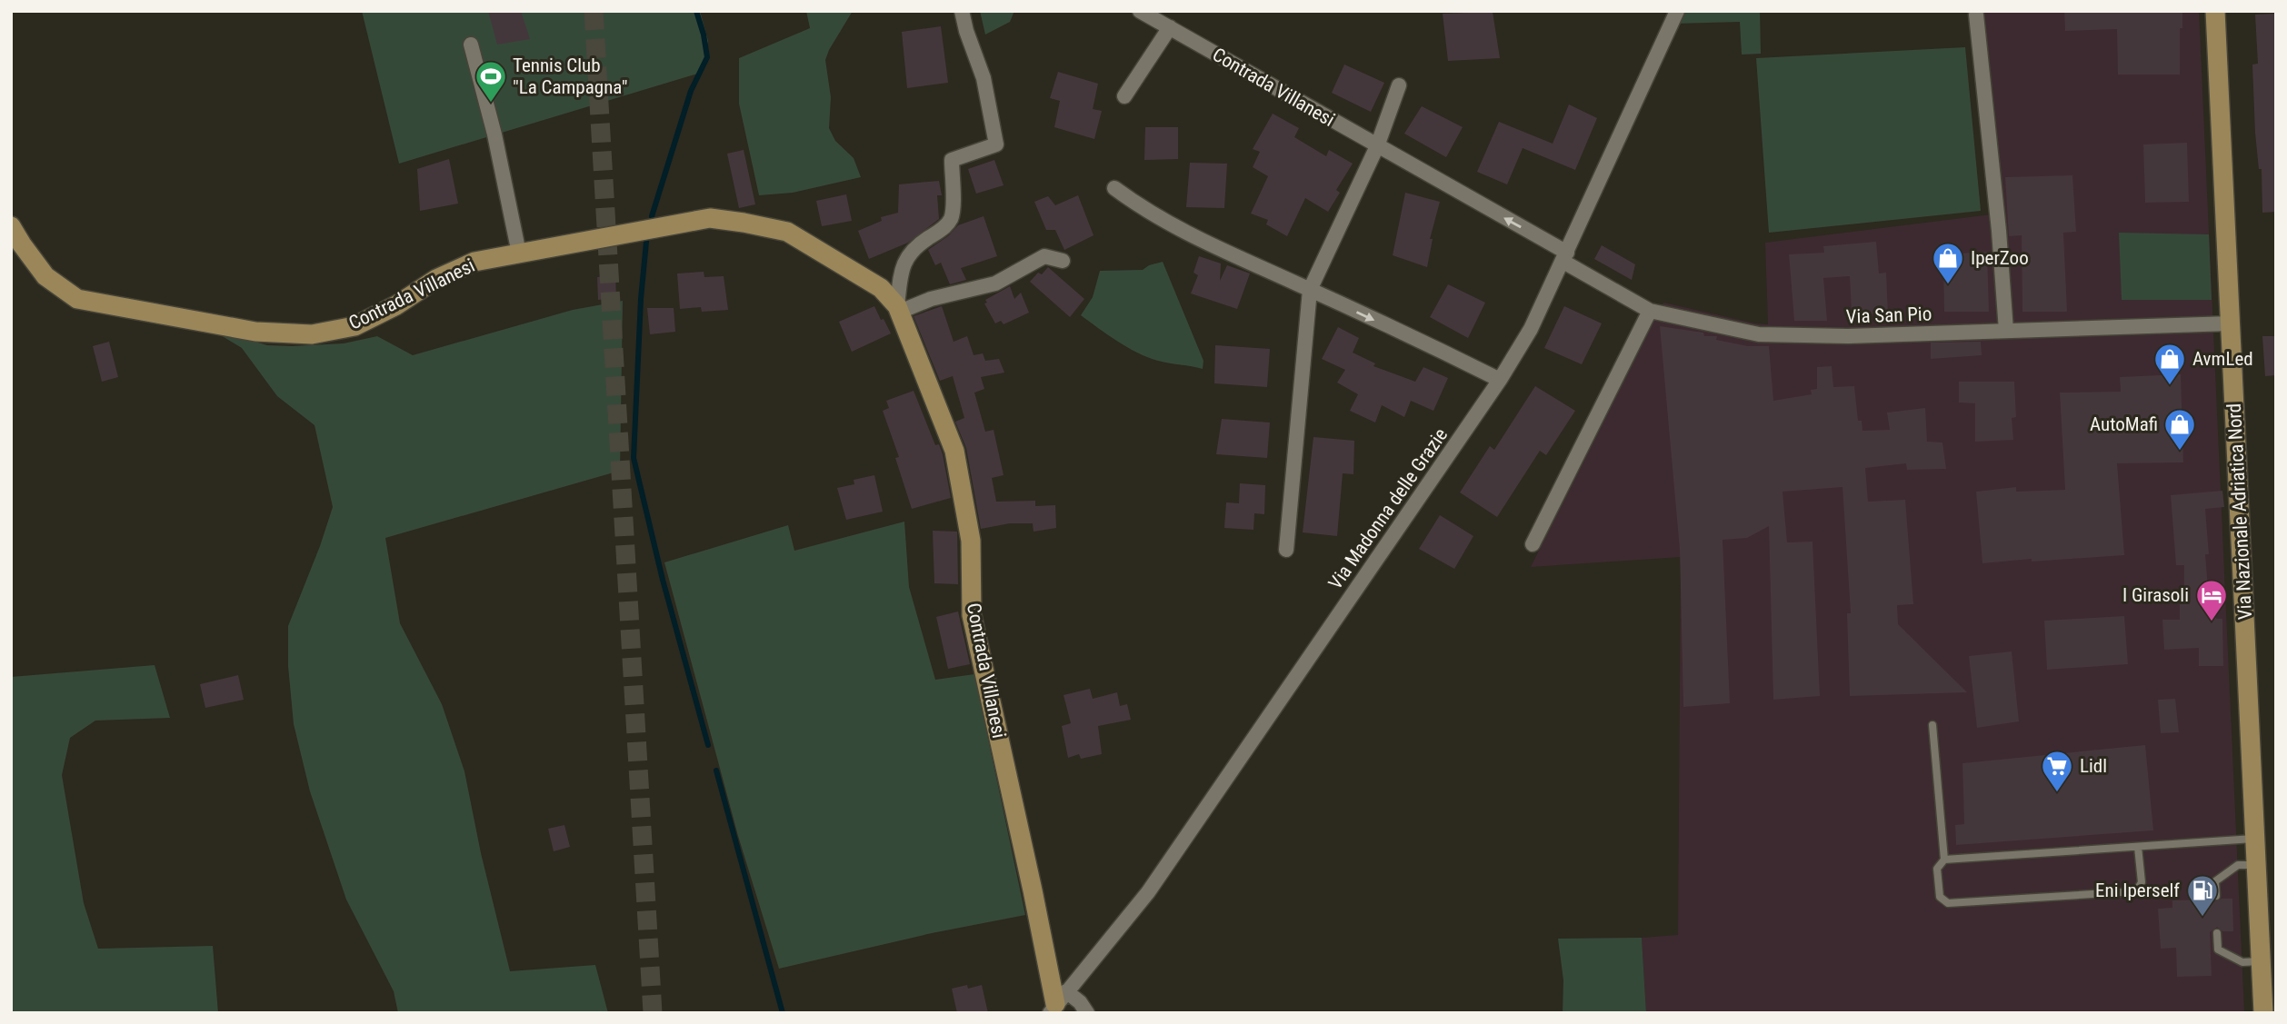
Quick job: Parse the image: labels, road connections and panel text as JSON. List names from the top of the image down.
{
  "streets": {
    "street": [
      "Contrada Villanesi",
      "Via San Pio",
      "Via Madonna delle Grazie",
      "Via Nazionale Adriatica Nord"
    ]
  },
  "crossings": [
    ["Contrada Villanesi", "Via San Pio"],
    ["Contrada Villanesi", "Via Madonna delle Grazie"],
    ["Via San Pio", "Via Madonna delle Grazie"],
    ["Via San Pio", "Via Nazionale Adriatica Nord"]
  ],
  "places": {
    "sports": ["Tennis Club \"La Campagna\""],
    "shop": ["IperZoo", "AvmLed", "AutoMafi"],
    "hotel": ["I Girasoli"],
    "supermarket": ["Lidl"],
    "fuel station": ["Eni Iperself"]
  }
}
